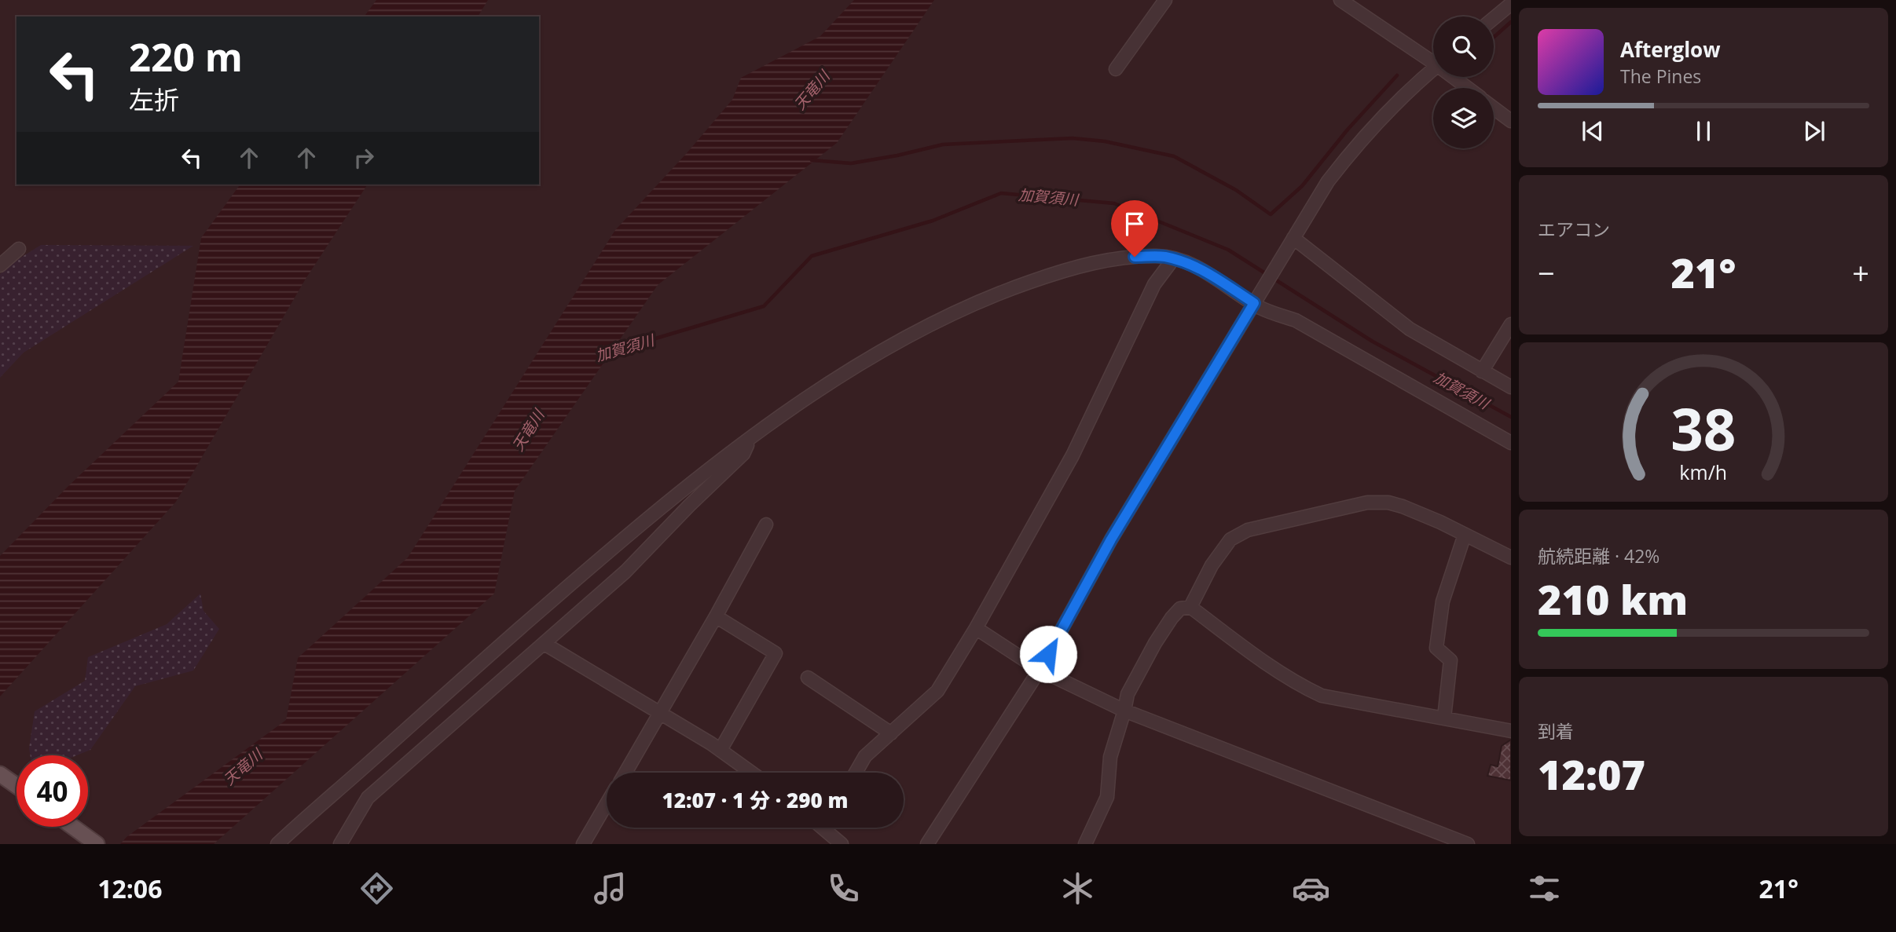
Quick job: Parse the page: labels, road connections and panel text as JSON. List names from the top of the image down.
{
  "water": ["天竜川", "加賀須川"],
  "page": {
    "turn": ["220 m", "左折"],
    "song": ["Afterglow", "The Pines"],
    "tile": [
      "エアコン",
      ["航続距離 · 42%", "210 km"],
      ["到着", "12:07"]
    ],
    "heat": ["−", "21°", "+"],
    "limit": "40",
    "trip": "12:07 · 1 分 · 290 m",
    "tabs": ["12:06", "21°"],
    "gauge": ["38", "km/h"]
  }
}
